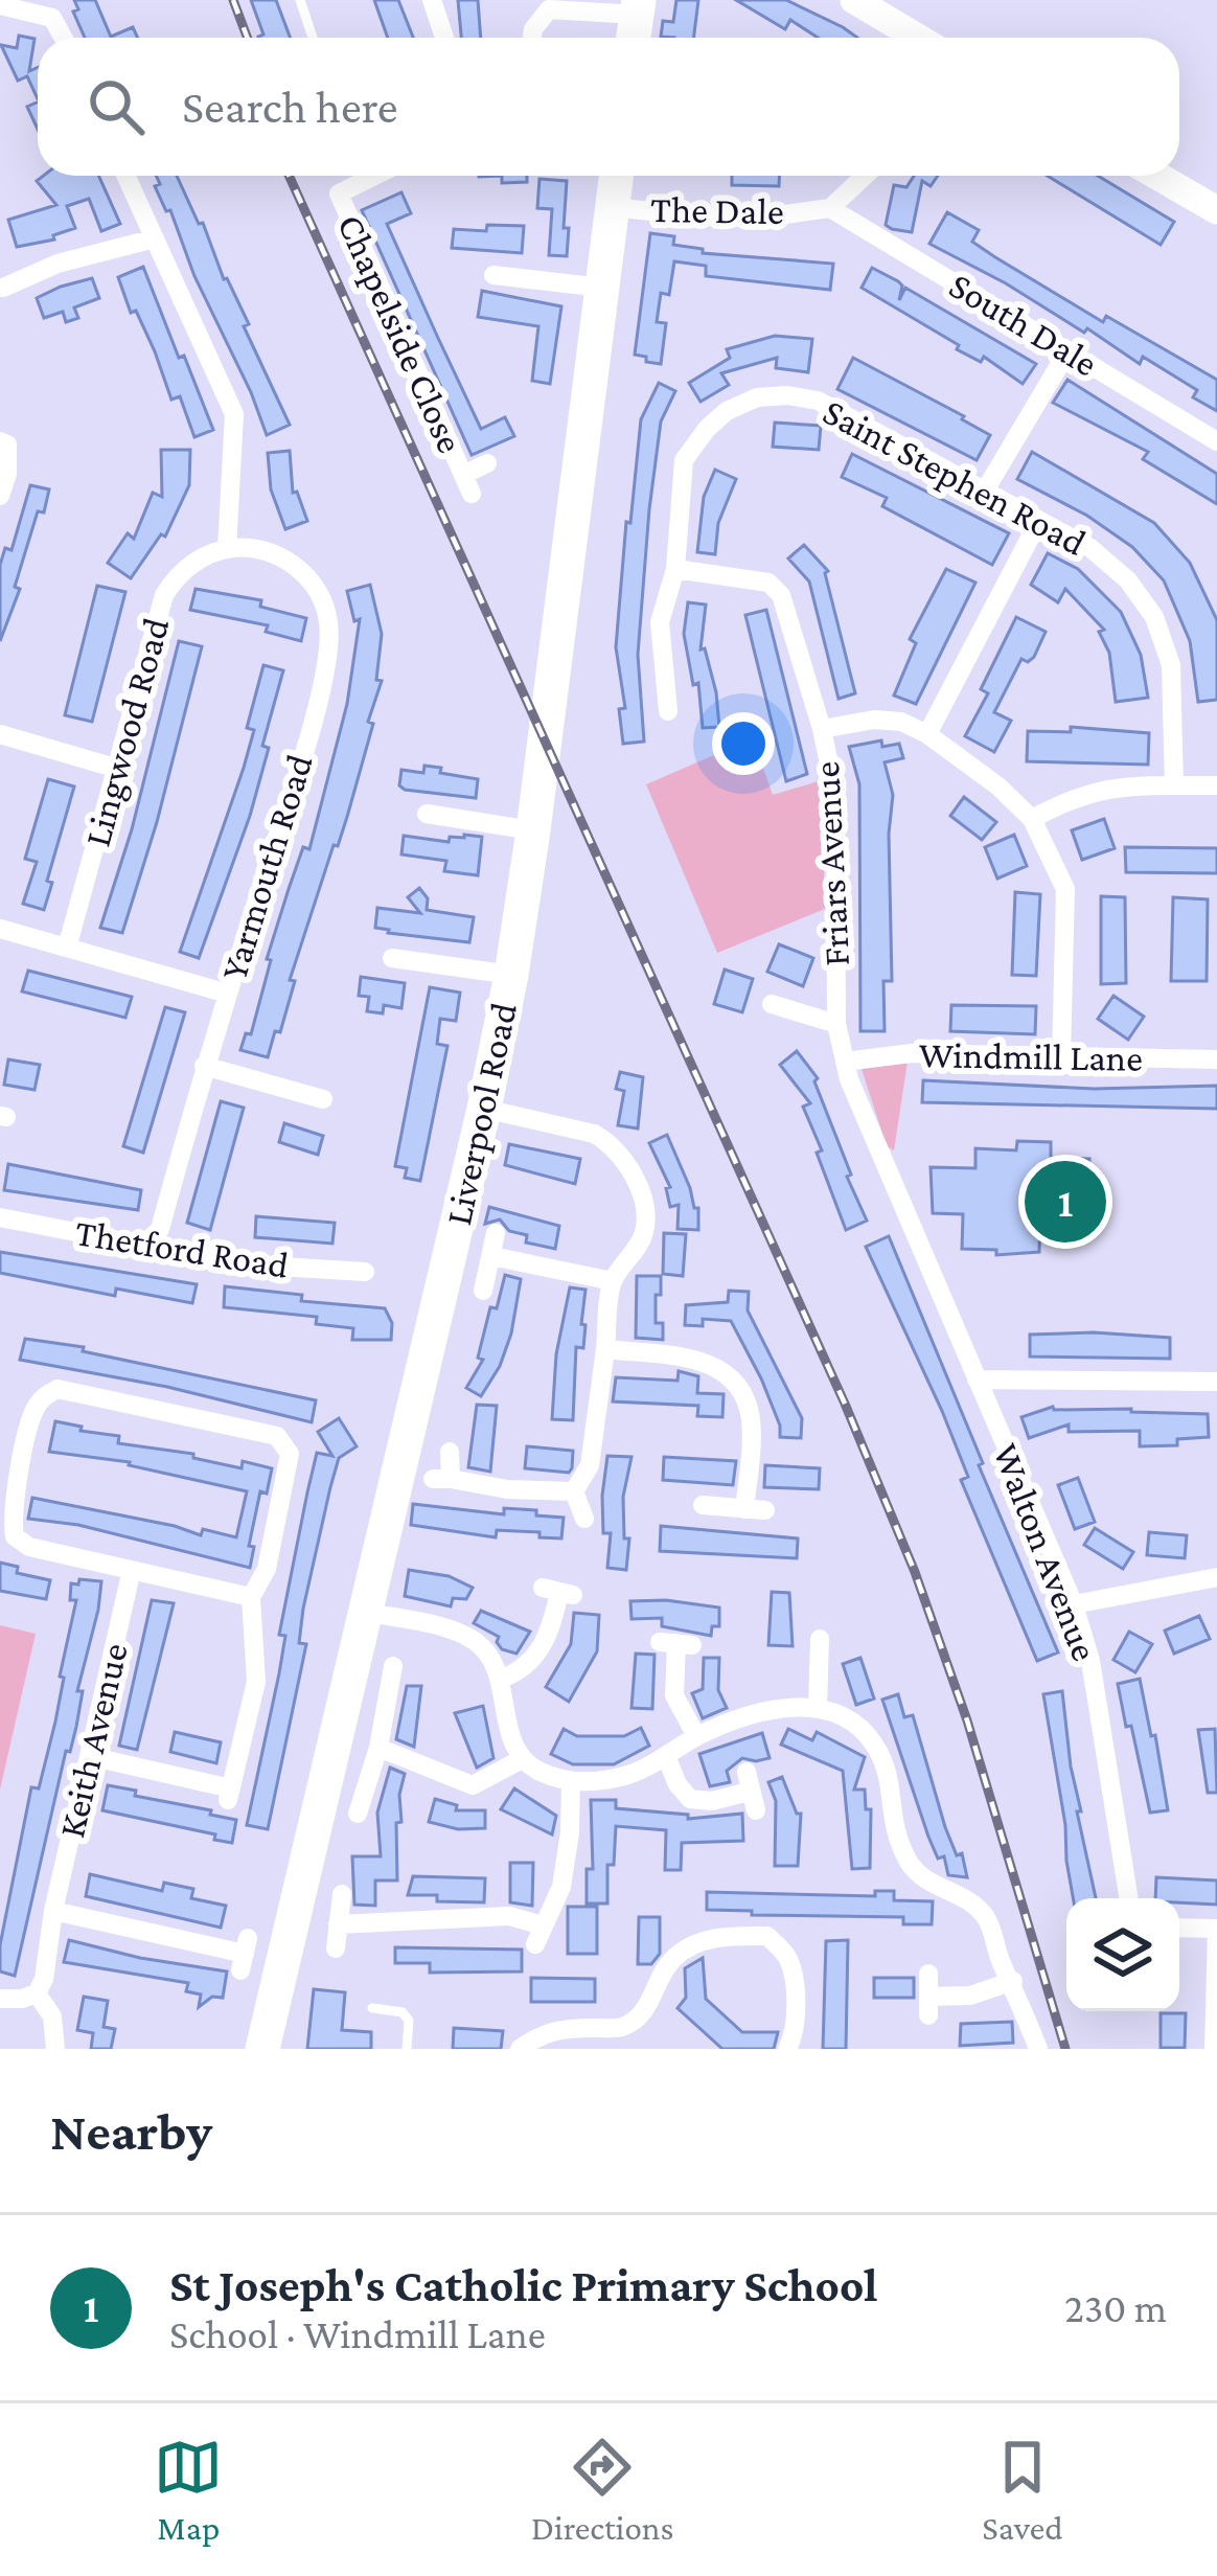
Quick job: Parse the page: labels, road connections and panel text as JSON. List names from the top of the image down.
{
  "streets": {
    "highway": ["Liverpool Road"],
    "street": [
      "The Dale",
      "South Dale",
      "Chapelside Close",
      "Saint Stephen Road",
      "Lingwood Road",
      "Friars Avenue",
      "Yarmouth Road",
      "Windmill Lane",
      "Thetford Road",
      "Walton Avenue",
      "Keith Avenue"
    ]
  },
  "crossings": [
    ["The Dale", "South Dale"],
    ["The Dale", "Liverpool Road"],
    ["Saint Stephen Road", "Friars Avenue"],
    ["Lingwood Road", "Yarmouth Road"],
    ["Friars Avenue", "Windmill Lane"],
    ["Friars Avenue", "Walton Avenue"],
    ["Yarmouth Road", "Thetford Road"]
  ],
  "page": {
    "search": "Search here",
    "pins": "1",
    "heading": "Nearby",
    "list": [
      {
        "mark": "1",
        "name": "St Joseph's Catholic Primary School",
        "note": "School · Windmill Lane",
        "value": "230 m"
      }
    ],
    "nav": ["Map", "Directions", "Saved"]
  }
}
